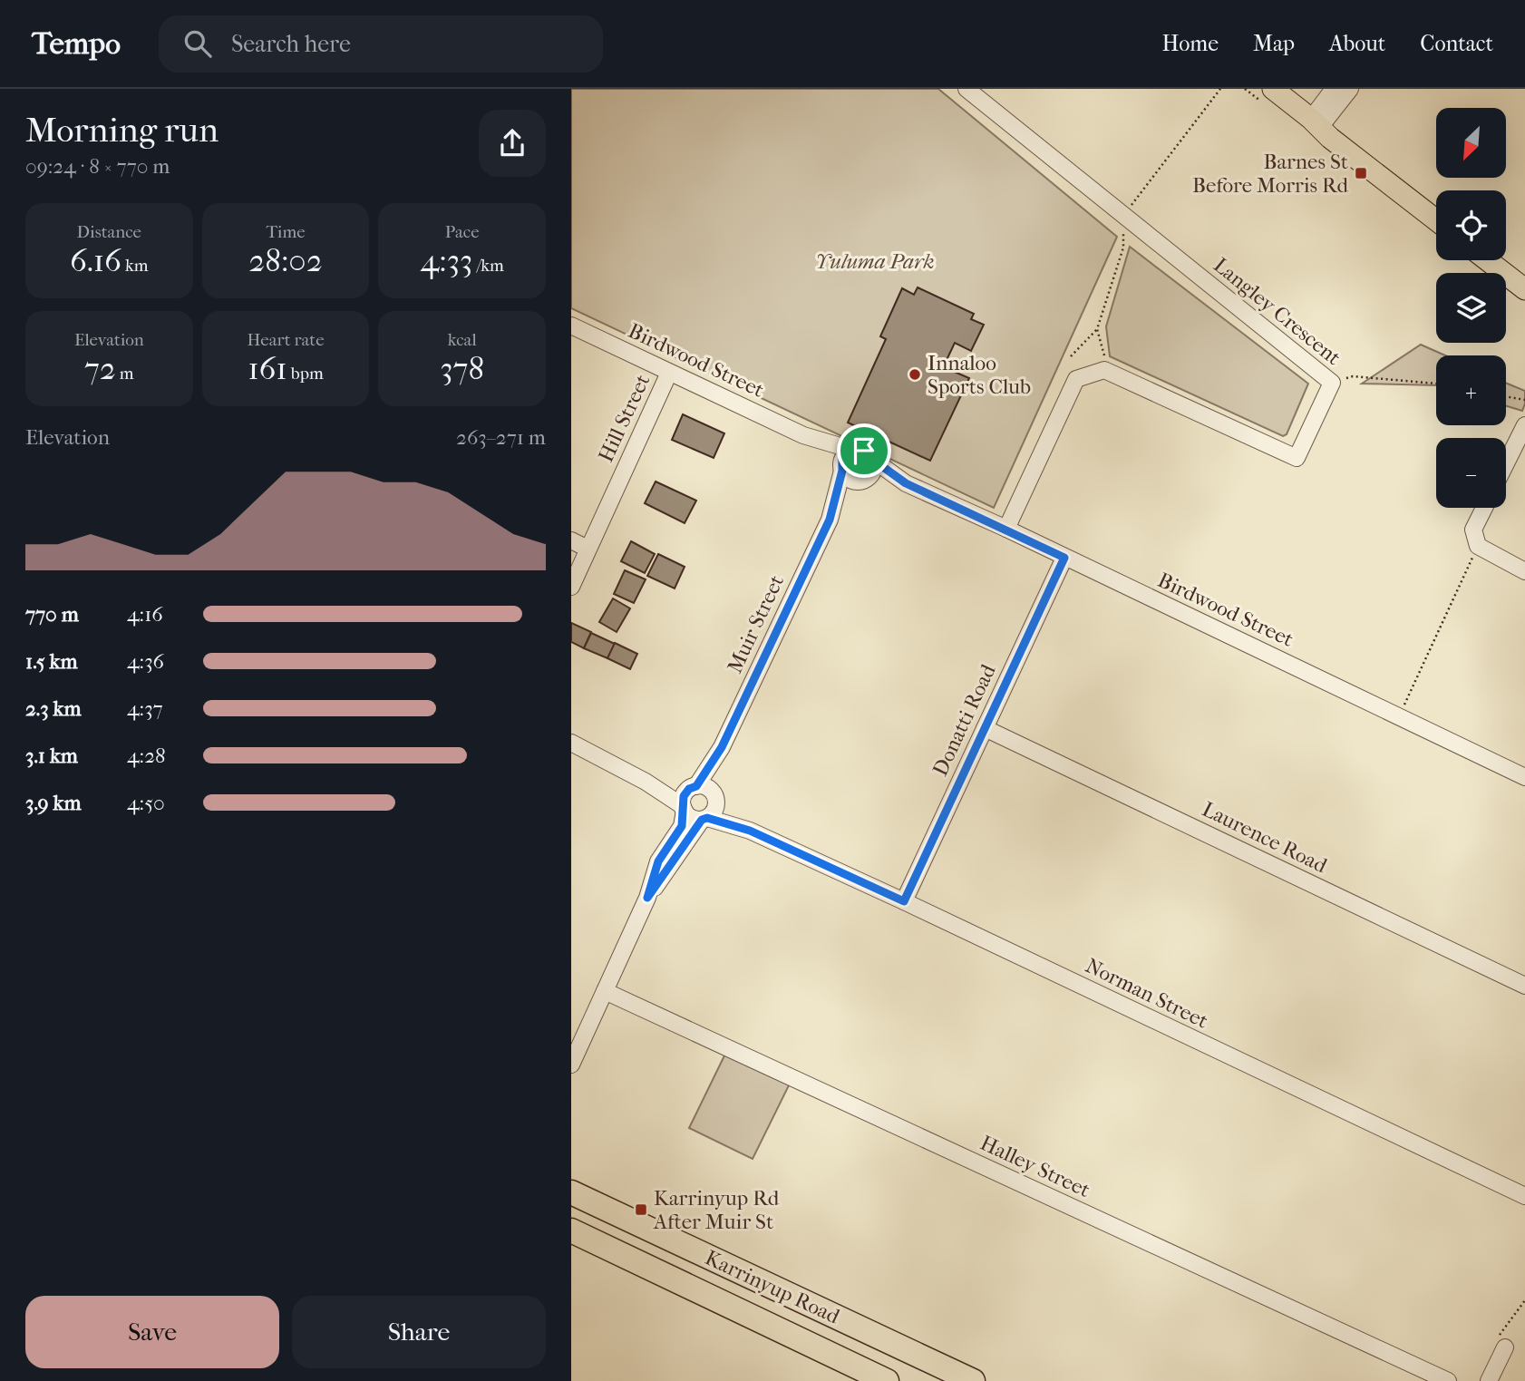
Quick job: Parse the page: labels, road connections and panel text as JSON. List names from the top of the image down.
{
  "streets": {
    "highway": ["Karrinyup Road"],
    "street": [
      "Langley Crescent",
      "Birdwood Street",
      "Hill Street",
      "Muir Street",
      "Donatti Road",
      "Laurence Road",
      "Norman Street",
      "Halley Street"
    ]
  },
  "crossings": [
    ["Birdwood Street", "Hill Street"],
    ["Birdwood Street", "Muir Street"],
    ["Birdwood Street", "Donatti Road"],
    ["Muir Street", "Norman Street"],
    ["Donatti Road", "Laurence Road"],
    ["Donatti Road", "Norman Street"]
  ],
  "parks": ["Yuluma Park"],
  "places": {
    "transit": ["Barnes St Before Morris Rd", "Karrinyup Rd After Muir St"],
    "other": ["Innaloo Sports Club"]
  },
  "north": "bottom left",
  "page": {
    "header": "Tempo",
    "search": "Search here",
    "nav": [
      "Home",
      "Map",
      "About",
      "Contact"
    ],
    "heading": ["Morning run", "09:24 · 8 × 770 m"],
    "map_buttons": ["+", "−"],
    "stats": [
      ["Distance", "6.16 km"],
      ["Time", "28:02"],
      ["Pace", "4:33 /km"],
      ["Elevation", "72 m"],
      ["Heart rate", "161 bpm"],
      ["kcal", "378"]
    ],
    "chart": ["Elevation", "263–271 m"],
    "list": [
      {
        "name": "770 m",
        "note": "4:16"
      },
      {
        "name": "1.5 km",
        "note": "4:36"
      },
      {
        "name": "2.3 km",
        "note": "4:37"
      },
      {
        "name": "3.1 km",
        "note": "4:28"
      },
      {
        "name": "3.9 km",
        "note": "4:50"
      }
    ],
    "buttons": ["Save", "Share"]
  }
}
